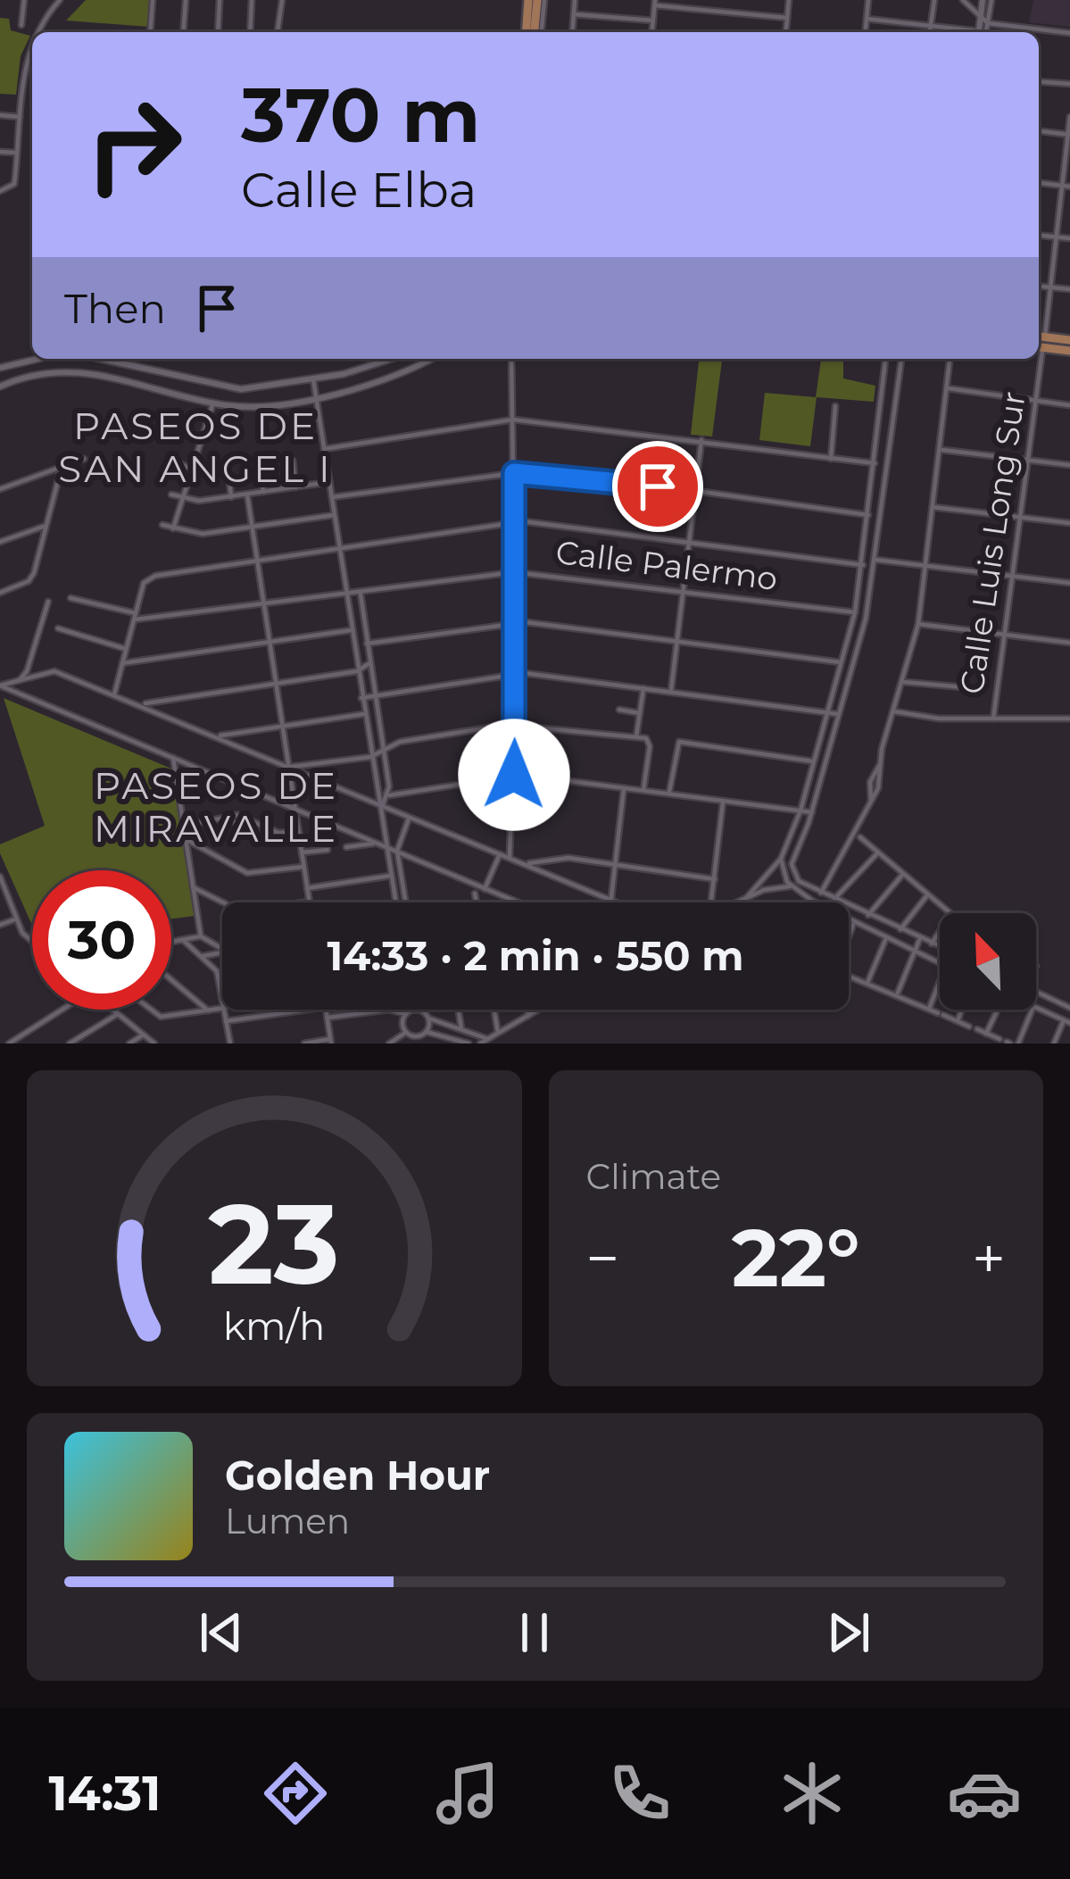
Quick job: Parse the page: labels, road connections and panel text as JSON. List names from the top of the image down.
{
  "streets": {
    "street": ["Calle Luis Long Sur", "Calle Palermo"]
  },
  "districts": ["PASEOS DE SAN ANGEL I", "PASEOS DE MIRAVALLE"],
  "north": "top left",
  "page": {
    "turn": ["370 m", "Calle Elba"],
    "then": "Then",
    "limit": "30",
    "trip": "14:33 · 2 min · 550 m",
    "tile": "Climate",
    "heat": ["−", "22°", "+"],
    "song": ["Golden Hour", "Lumen"],
    "tabs": "14:31",
    "gauge": ["23", "km/h"]
  }
}
